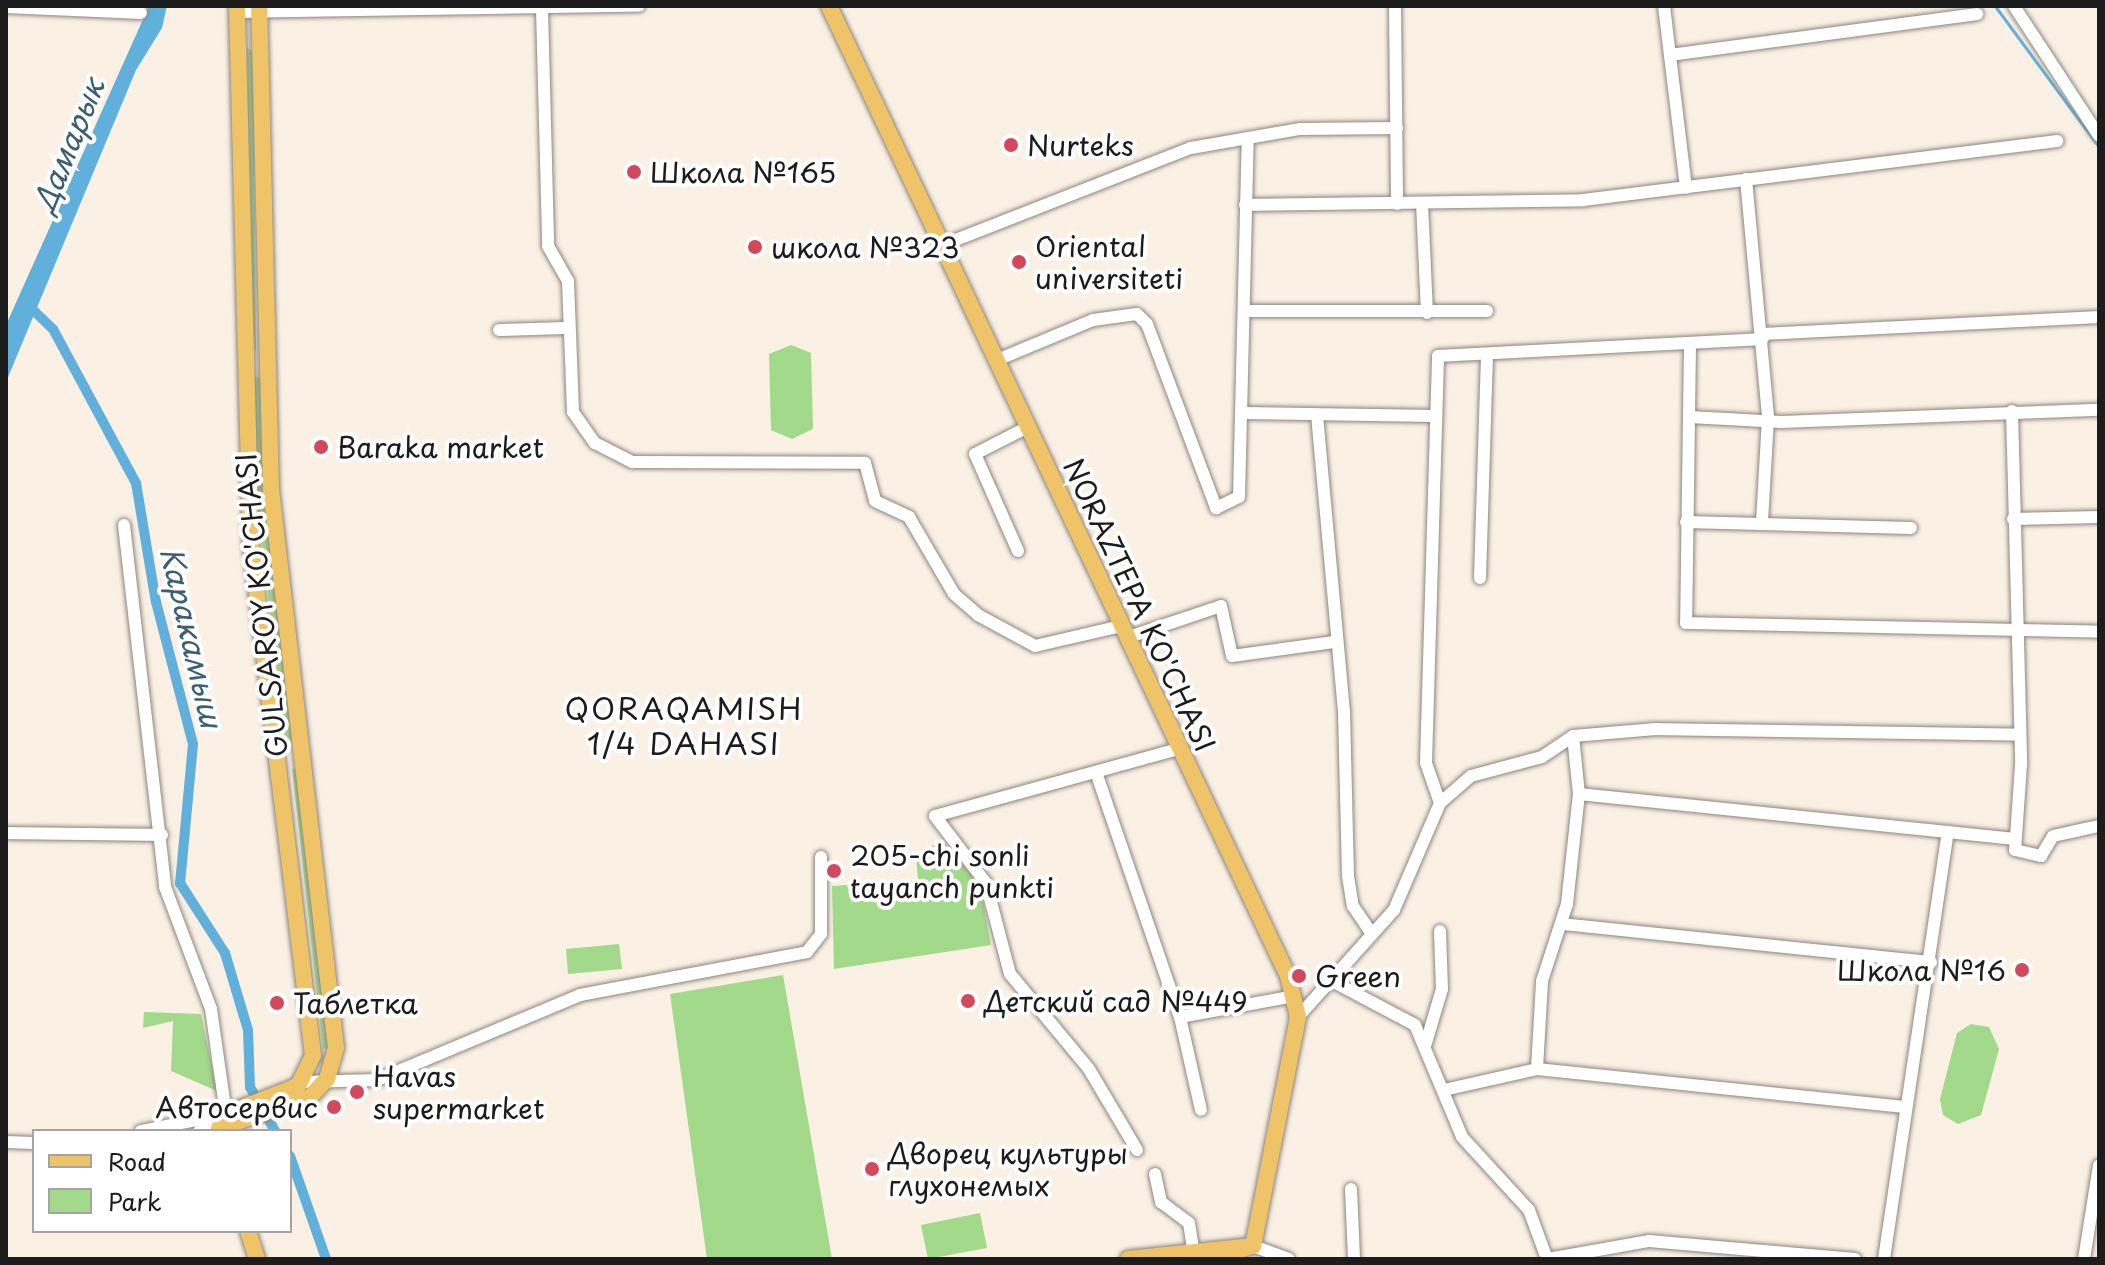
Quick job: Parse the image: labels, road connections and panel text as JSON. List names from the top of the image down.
{
  "streets": {
    "main road": ["GULSAROY KO'CHASI", "NORAZTEPA KO'CHASI"]
  },
  "districts": ["QORAQAMISH 1/4 DAHASI"],
  "water": ["Дамарык", "Каракамыш"],
  "places": [
    "Nurteks",
    "Школа №165",
    "школа №323",
    "Oriental universiteti",
    "Baraka market",
    "205-chi sonli tayanch punkti",
    "Школа №16",
    "Green",
    "Детский сад №449",
    "Таблетка",
    "Havas supermarket",
    "Автосервис",
    "Дворец культуры глухонемых"
  ],
  "legend": ["Road", "Park"]
}
